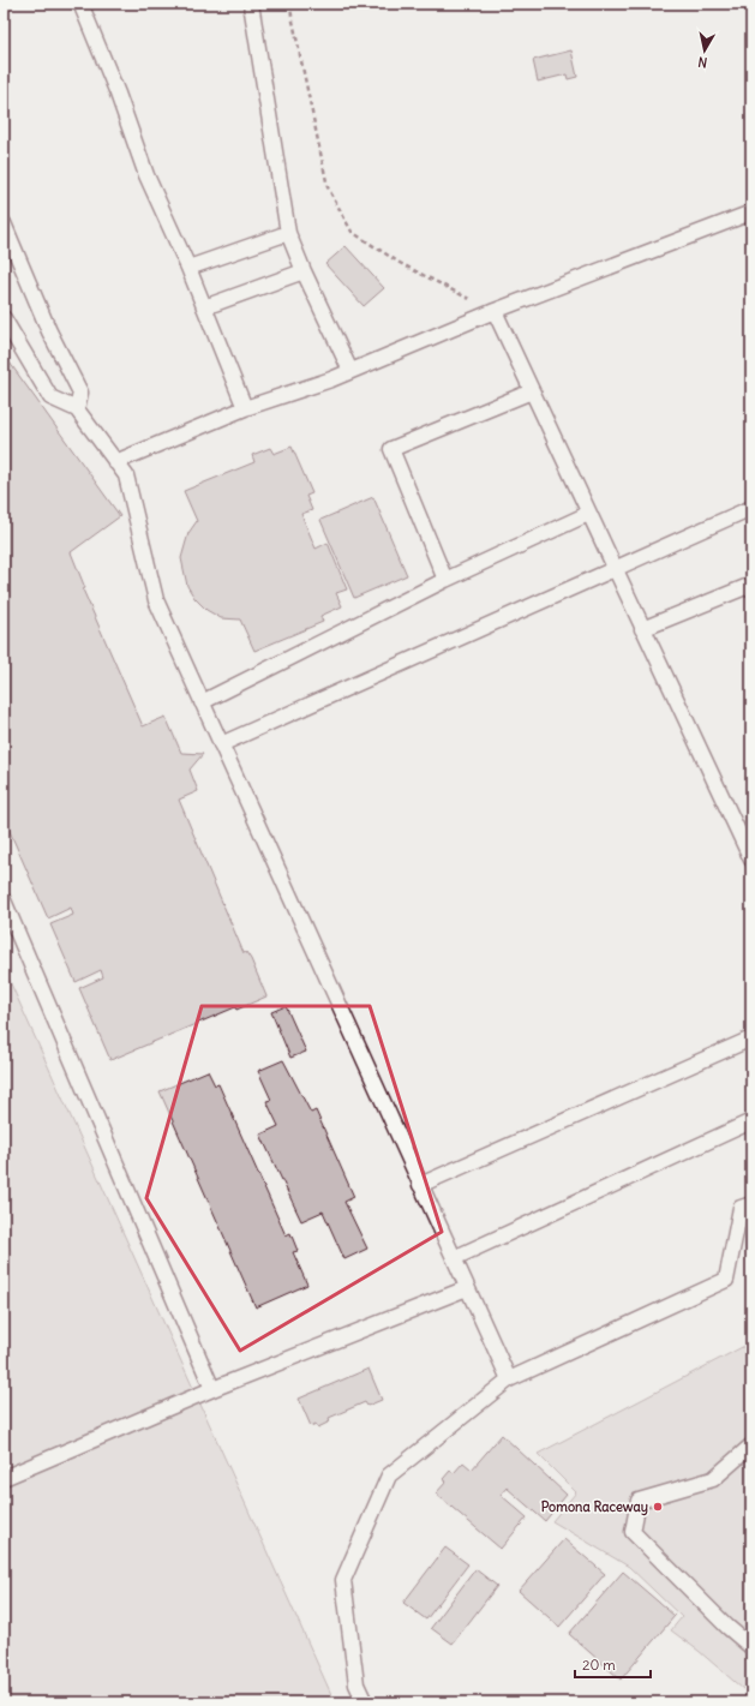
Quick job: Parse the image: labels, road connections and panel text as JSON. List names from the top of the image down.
{
  "places": ["Pomona Raceway"],
  "scale_bar": "20 m",
  "north": "bottom"
}
